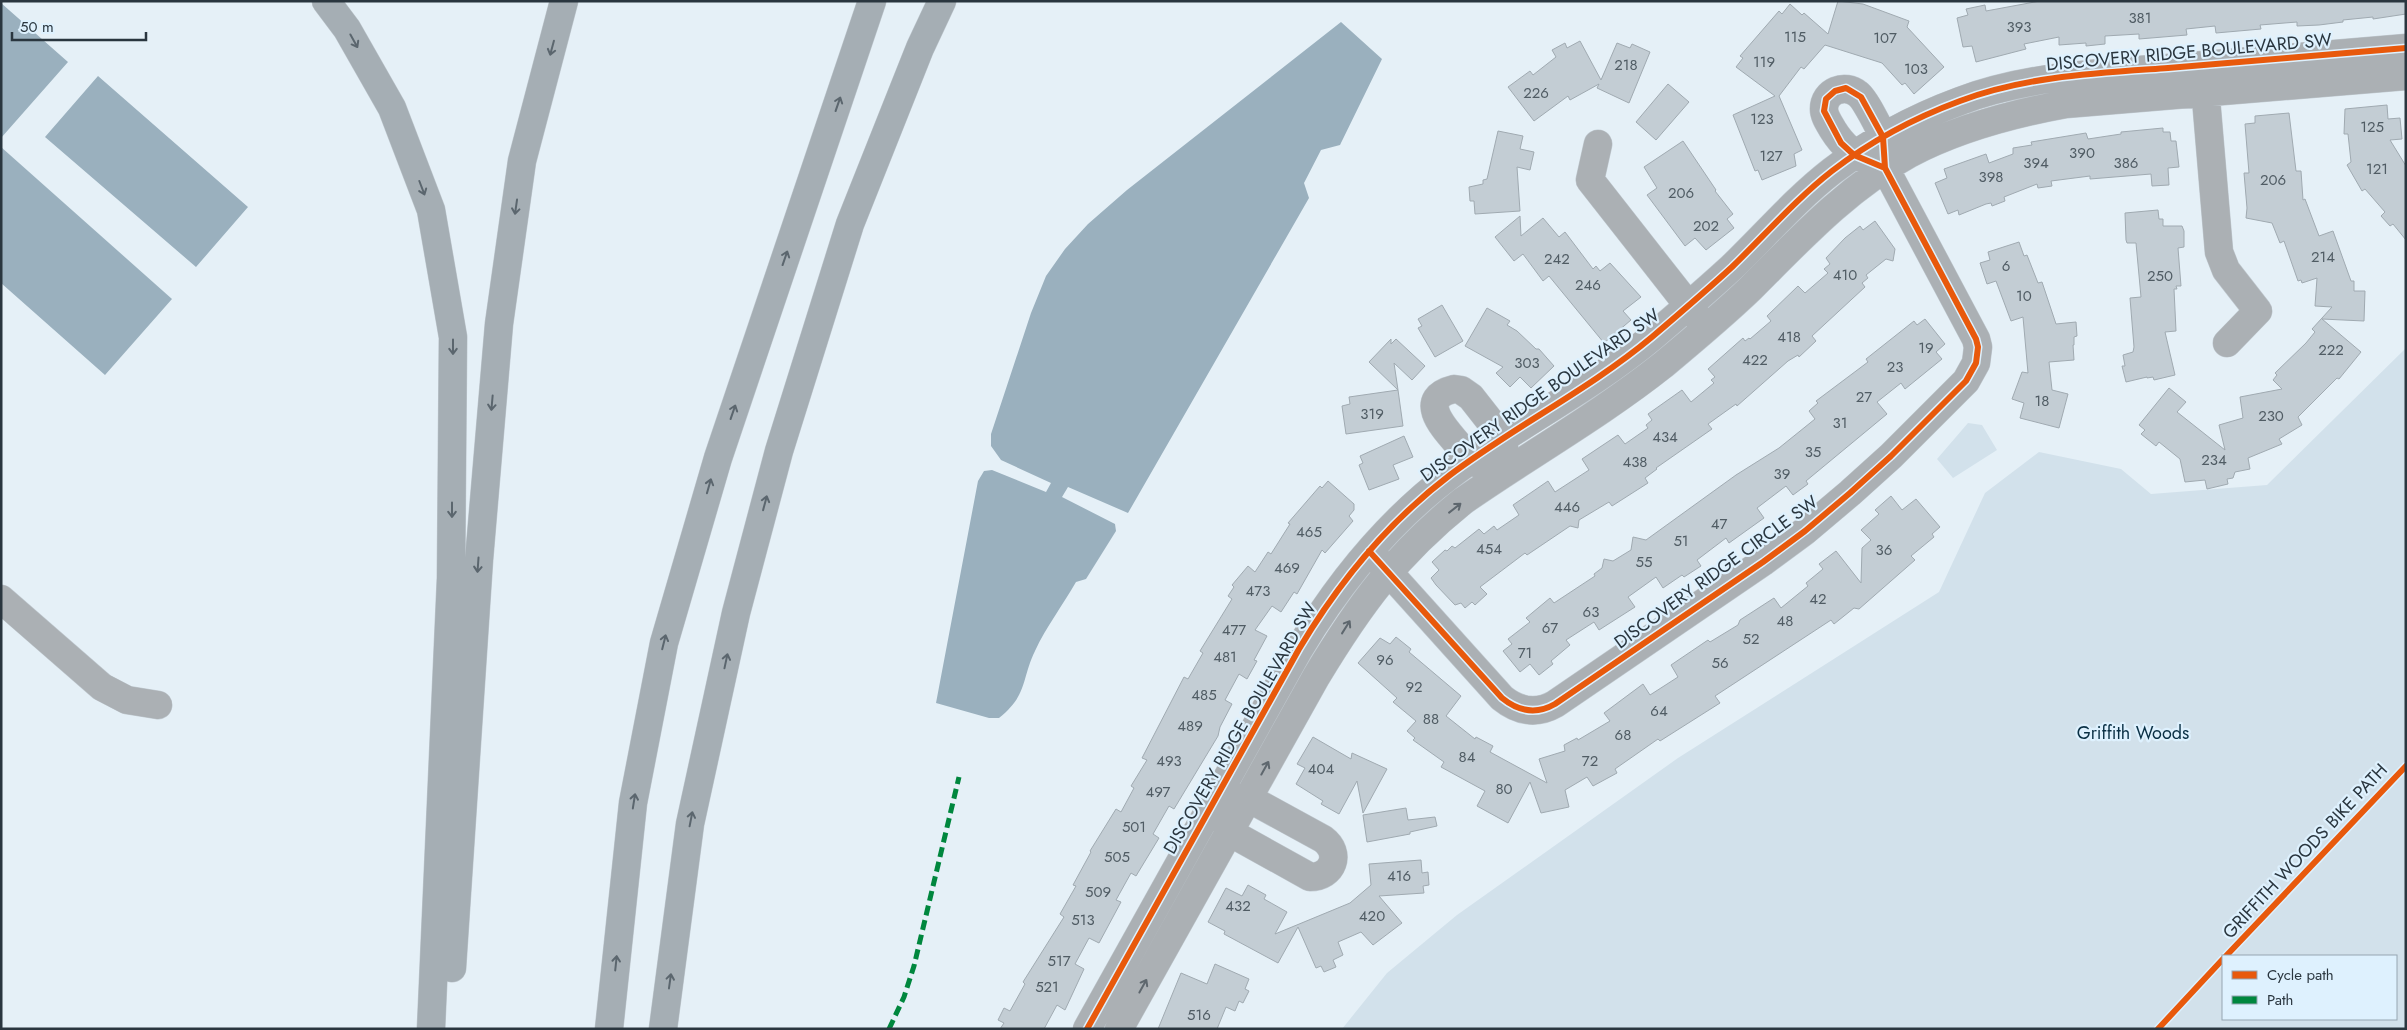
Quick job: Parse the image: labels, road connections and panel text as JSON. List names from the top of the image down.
{
  "streets": {
    "street": ["DISCOVERY RIDGE BOULEVARD SW", "DISCOVERY RIDGE CIRCLE SW"],
    "cycle path": ["GRIFFITH WOODS BIKE PATH"]
  },
  "crossings": [
    ["DISCOVERY RIDGE BOULEVARD SW", "DISCOVERY RIDGE CIRCLE SW"]
  ],
  "parks": ["Griffith Woods"],
  "house_numbers": [
    "381",
    "393",
    "115",
    "107",
    "119",
    "218",
    "103",
    "226",
    "123",
    "125",
    "390",
    "127",
    "394",
    "386",
    "121",
    "398",
    "206",
    "206",
    "202",
    "214",
    "242",
    "6",
    "410",
    "250",
    "246",
    "10",
    "418",
    "19",
    "222",
    "422",
    "303",
    "23",
    "27",
    "18",
    "319",
    "230",
    "31",
    "434",
    "35",
    "234",
    "438",
    "39",
    "446",
    "47",
    "465",
    "51",
    "454",
    "36",
    "55",
    "469",
    "473",
    "42",
    "63",
    "48",
    "67",
    "477",
    "52",
    "71",
    "481",
    "96",
    "56",
    "92",
    "485",
    "64",
    "88",
    "489",
    "68",
    "84",
    "493",
    "72",
    "404",
    "80",
    "497",
    "501",
    "505",
    "416",
    "509",
    "432",
    "420",
    "513",
    "517",
    "521",
    "516"
  ],
  "legend": ["Cycle path", "Path"],
  "scale_bar": "50 m"
}
